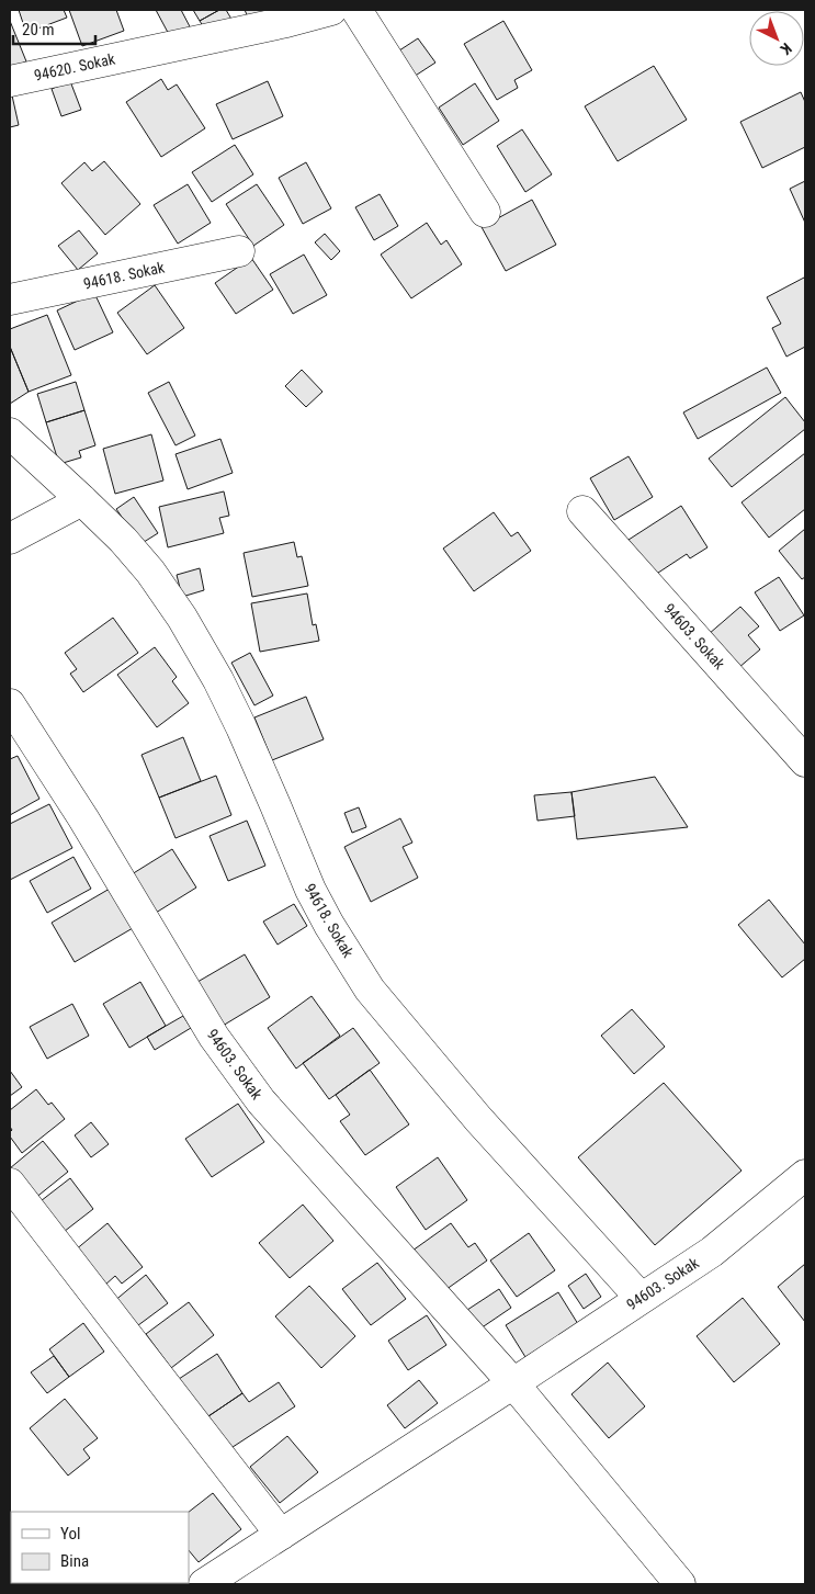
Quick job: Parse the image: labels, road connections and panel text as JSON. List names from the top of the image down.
{
  "streets": {
    "street": ["94620. Sokak", "94618. Sokak", "94603. Sokak"]
  },
  "crossings": [
    ["94618. Sokak", "94603. Sokak"]
  ],
  "legend": ["Yol", "Bina"],
  "scale_bar": "20 m",
  "north": "bottom right"
}
